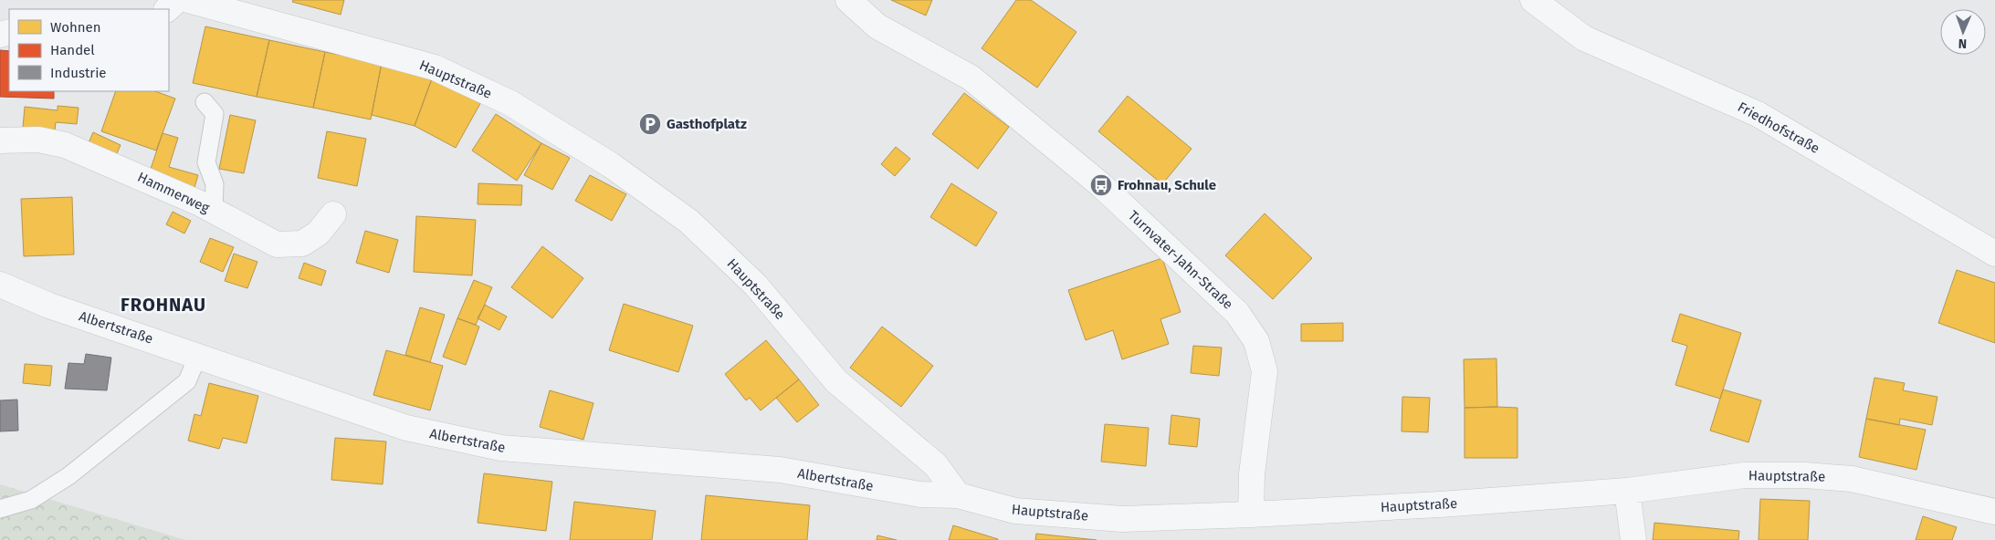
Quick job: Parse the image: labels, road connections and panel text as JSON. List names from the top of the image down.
{
  "streets": {
    "street": [
      "Hauptstraße",
      "Friedhofstraße",
      "Hammerweg",
      "Turnvater-Jahn-Straße",
      "Albertstraße"
    ]
  },
  "crossings": [
    ["Hauptstraße", "Turnvater-Jahn-Straße"],
    ["Hauptstraße", "Albertstraße"]
  ],
  "districts": ["FROHNAU"],
  "places": {
    "parking": ["Gasthofplatz"],
    "bus stop": ["Frohnau, Schule"]
  },
  "legend": ["Wohnen", "Handel", "Industrie"],
  "north": "bottom"
}
